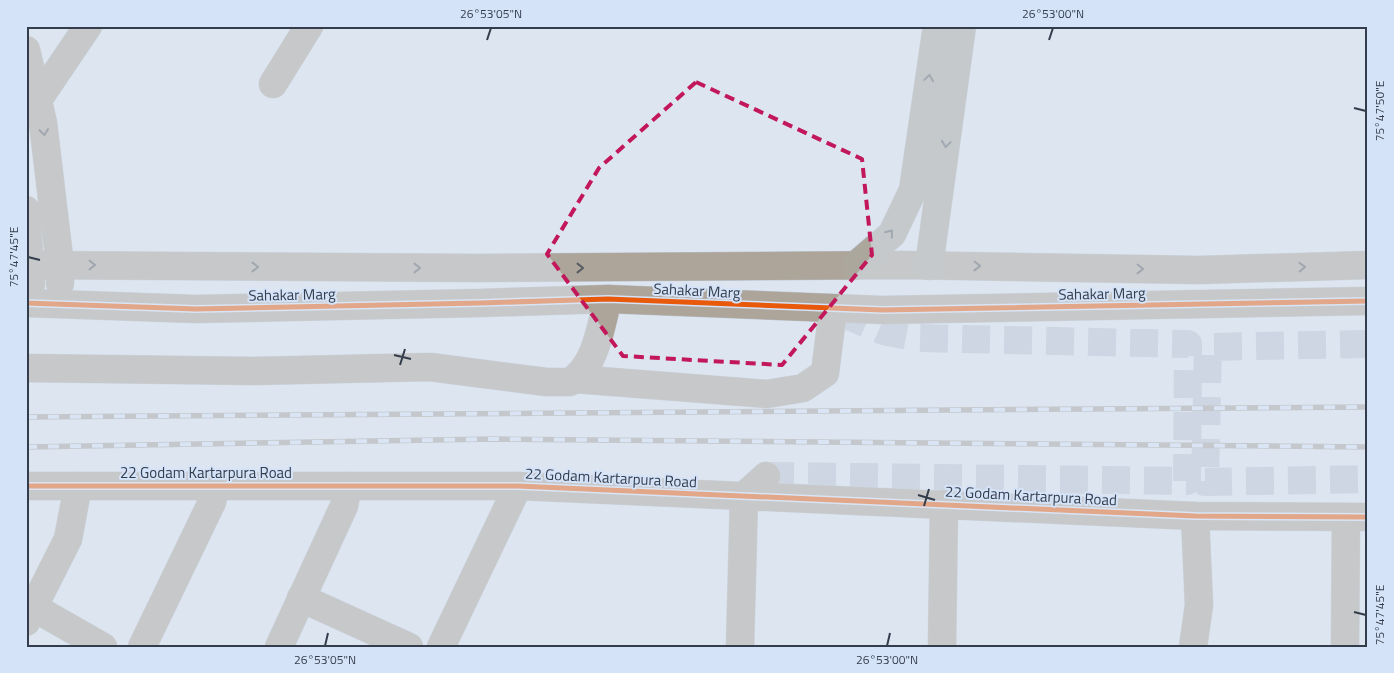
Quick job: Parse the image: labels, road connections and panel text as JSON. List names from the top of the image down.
{
  "streets": {
    "street": ["Sahakar Marg", "22 Godam Kartarpura Road"]
  },
  "coordinates": [
    "26°53'05\"N",
    "26°53'00\"N",
    "75°47'50\"E",
    "75°47'45\"E"
  ]
}
